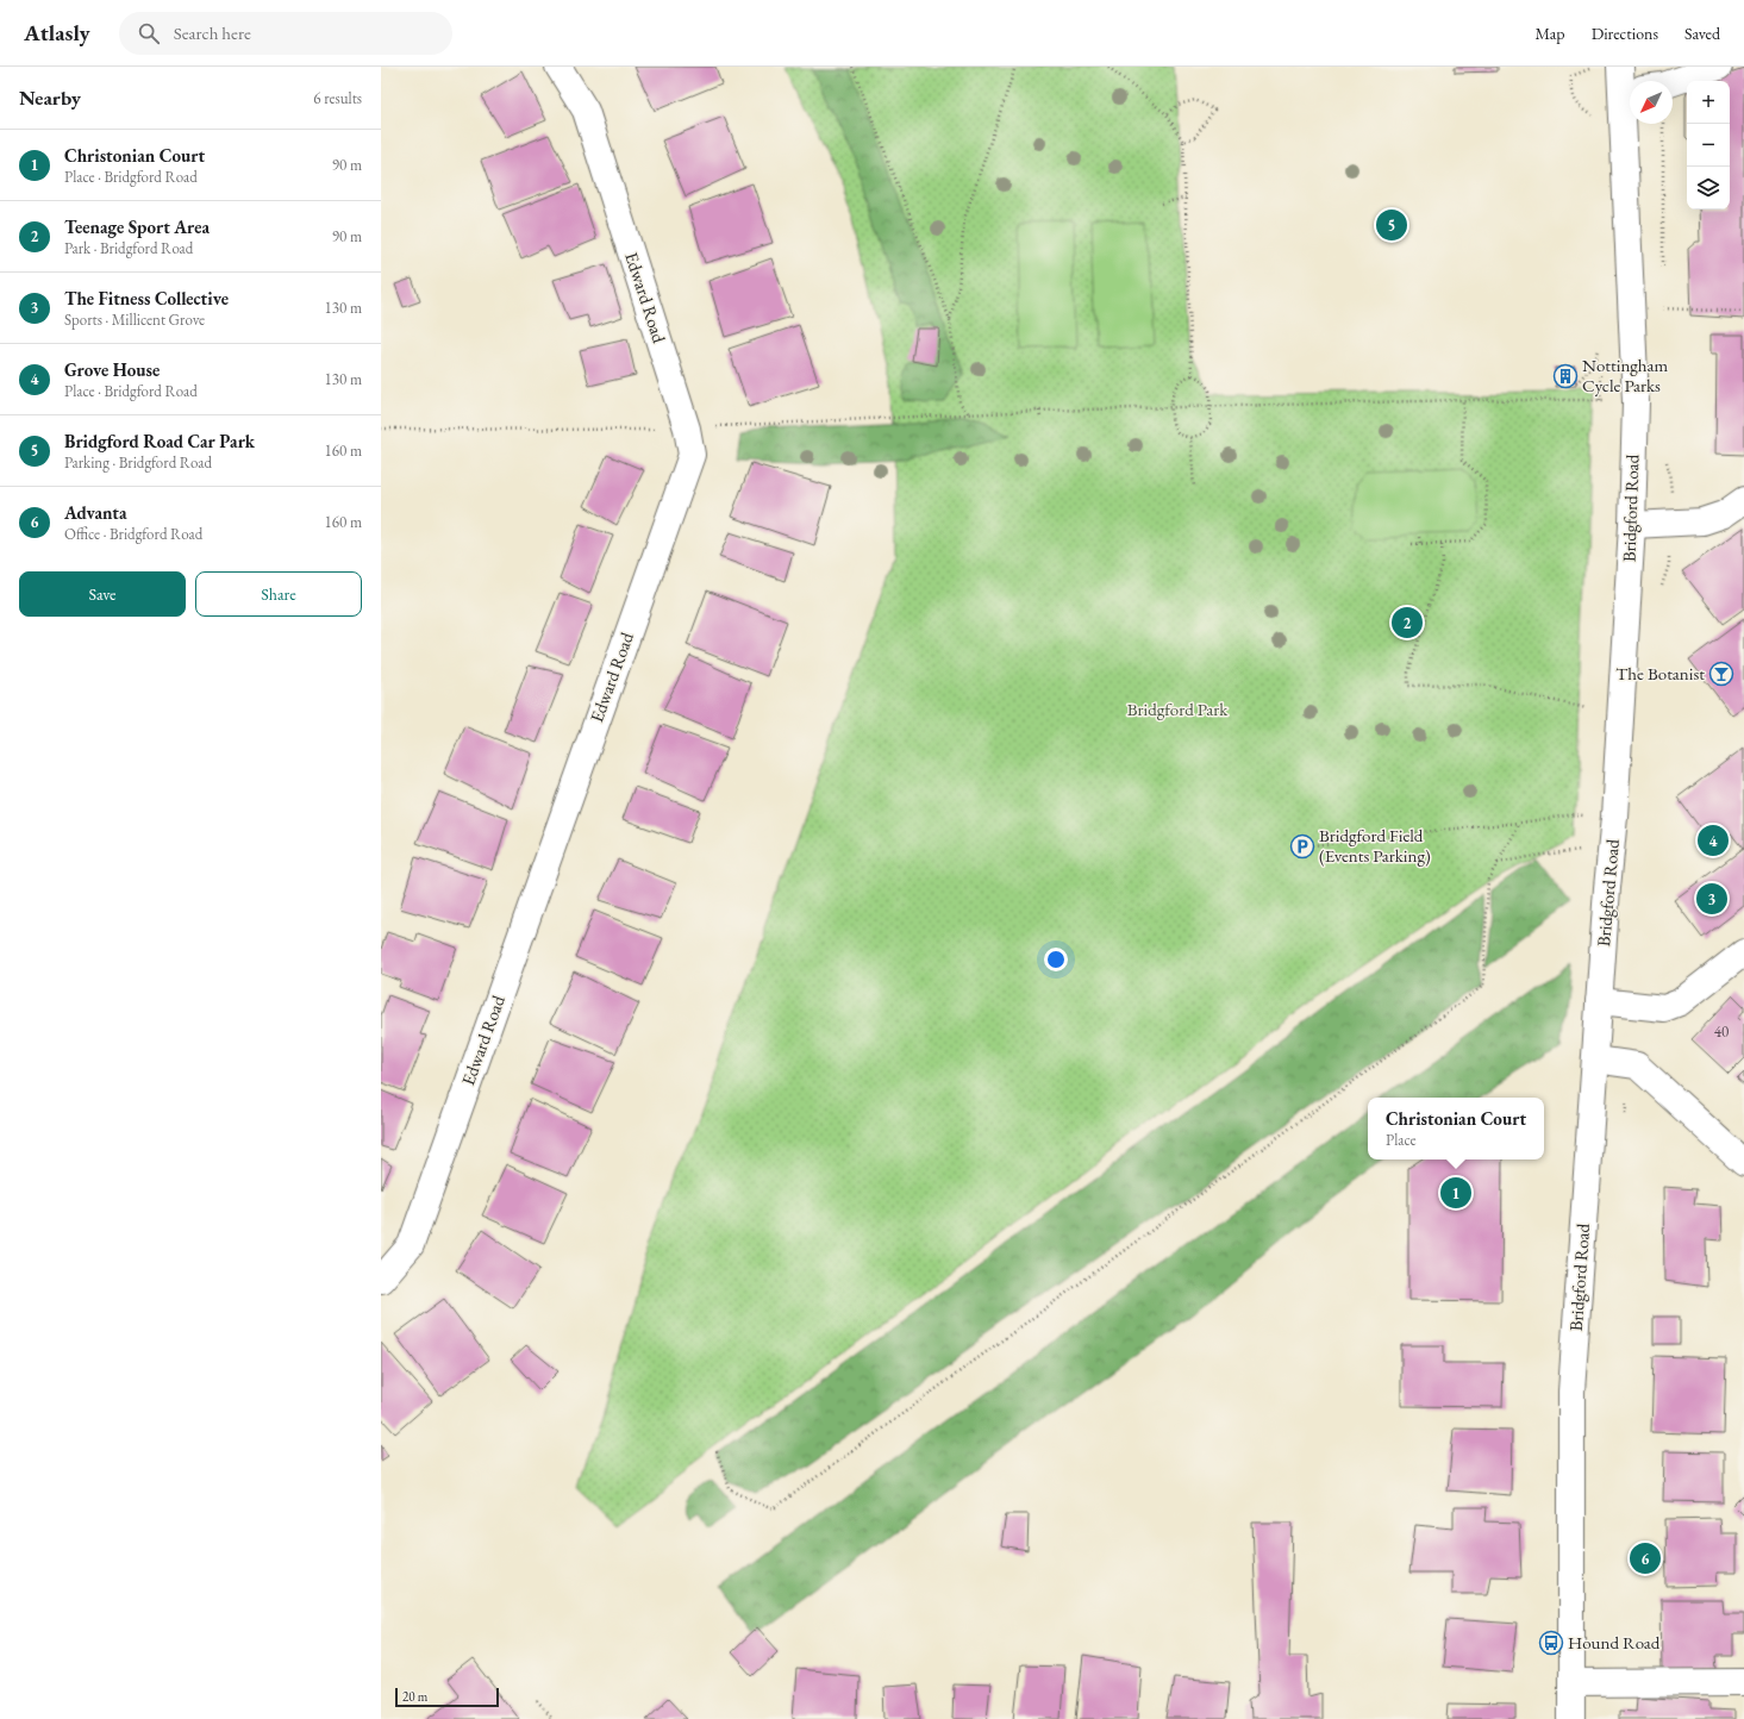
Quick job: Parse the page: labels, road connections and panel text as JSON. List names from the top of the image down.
{
  "streets": {
    "street": ["Edward Road", "Bridgford Road"]
  },
  "parks": ["Bridgford Park"],
  "places": {
    "building": ["Nottingham Cycle Parks"],
    "bar": ["The Botanist"],
    "parking": ["Bridgford Field (Events Parking)"],
    "bus stop": ["Hound Road"]
  },
  "house_numbers": ["40"],
  "scale_bar": "20 m",
  "north": "bottom left",
  "page": {
    "header": "Atlasly",
    "search": "Search here",
    "nav": ["Map", "Directions", "Saved"],
    "heading": ["Nearby", "6 results"],
    "map_buttons": ["+", "−"],
    "list": [
      {
        "mark": "1",
        "name": "Christonian Court",
        "note": "Place · Bridgford Road",
        "value": "90 m"
      },
      {
        "mark": "2",
        "name": "Teenage Sport Area",
        "note": "Park · Bridgford Road",
        "value": "90 m"
      },
      {
        "mark": "3",
        "name": "The Fitness Collective",
        "note": "Sports · Millicent Grove",
        "value": "130 m"
      },
      {
        "mark": "4",
        "name": "Grove House",
        "note": "Place · Bridgford Road",
        "value": "130 m"
      },
      {
        "mark": "5",
        "name": "Bridgford Road Car Park",
        "note": "Parking · Bridgford Road",
        "value": "160 m"
      },
      {
        "mark": "6",
        "name": "Advanta",
        "note": "Office · Bridgford Road",
        "value": "160 m"
      }
    ],
    "pins": [
      "5",
      "2",
      "4",
      "3",
      "1",
      "6"
    ],
    "buttons": ["Save", "Share"],
    "popup": ["Christonian Court", "Place"],
    "scale": "20 m"
  }
}
